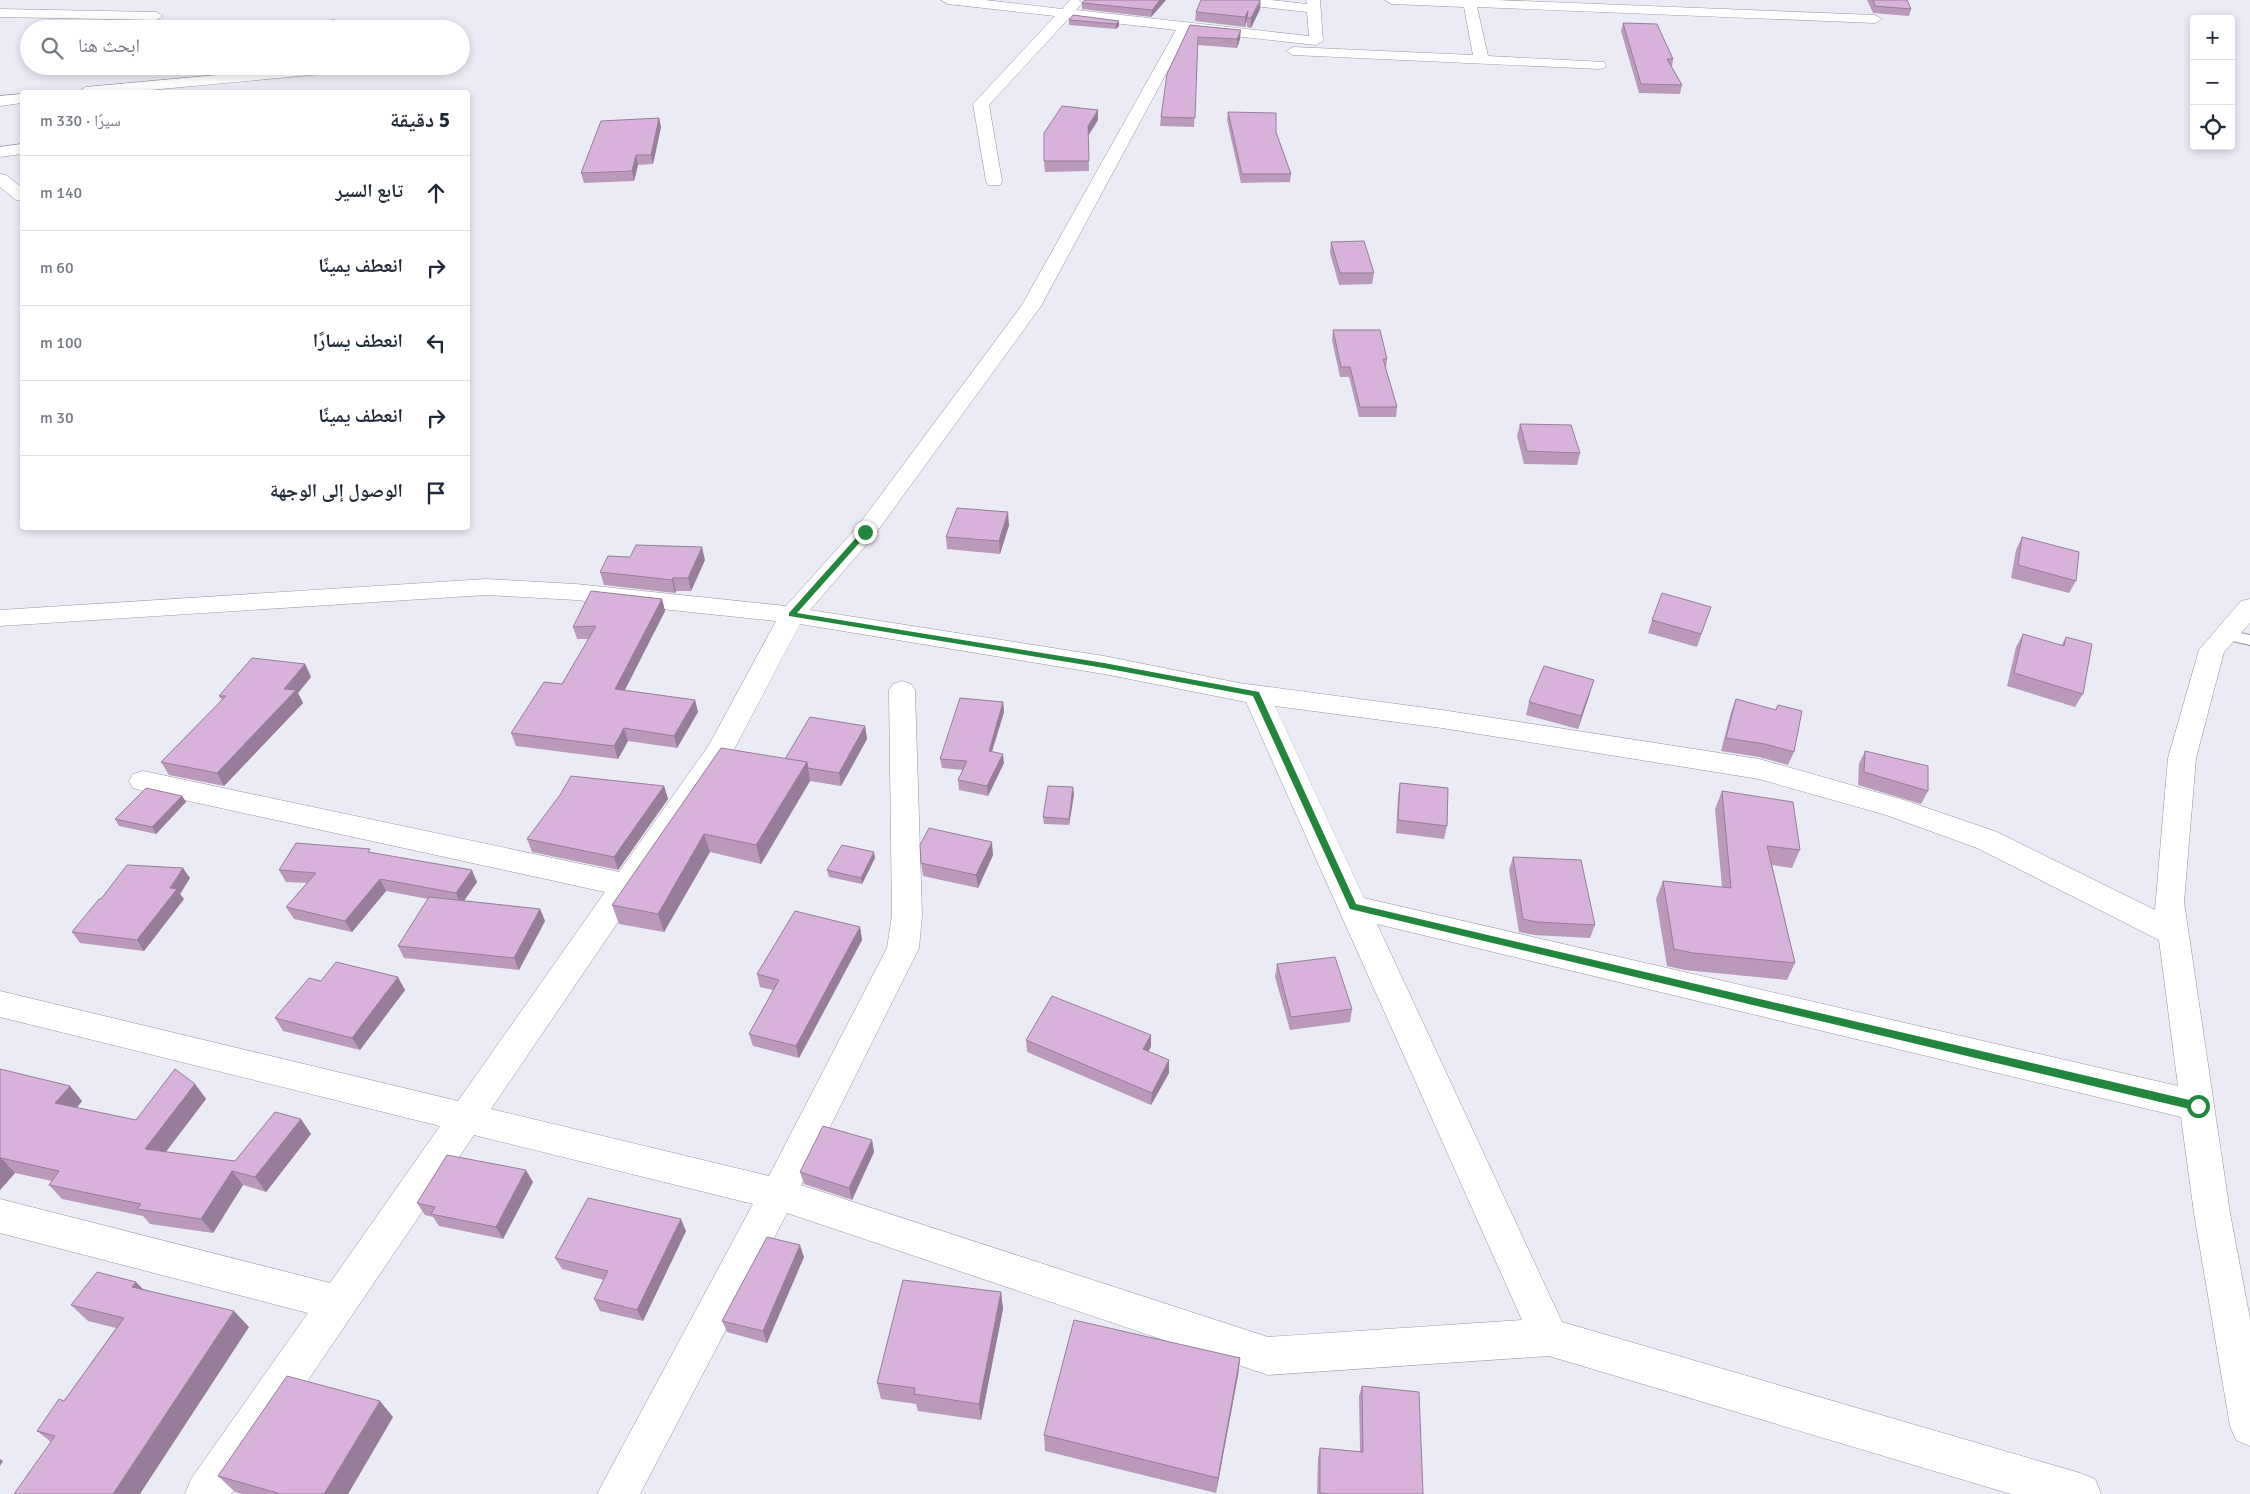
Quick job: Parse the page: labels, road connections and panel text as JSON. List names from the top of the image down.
{
  "page": {
    "map_buttons": ["+", "−"],
    "search": "ابحث هنا",
    "heading": ["5 دقيقة", "سيرًا · 330 m"],
    "list": [
      ["تابع السير", "140 m"],
      ["انعطف يمينًا", "60 m"],
      ["انعطف يسارًا", "100 m"],
      ["انعطف يمينًا", "30 m"],
      "الوصول إلى الوجهة"
    ]
  }
}
